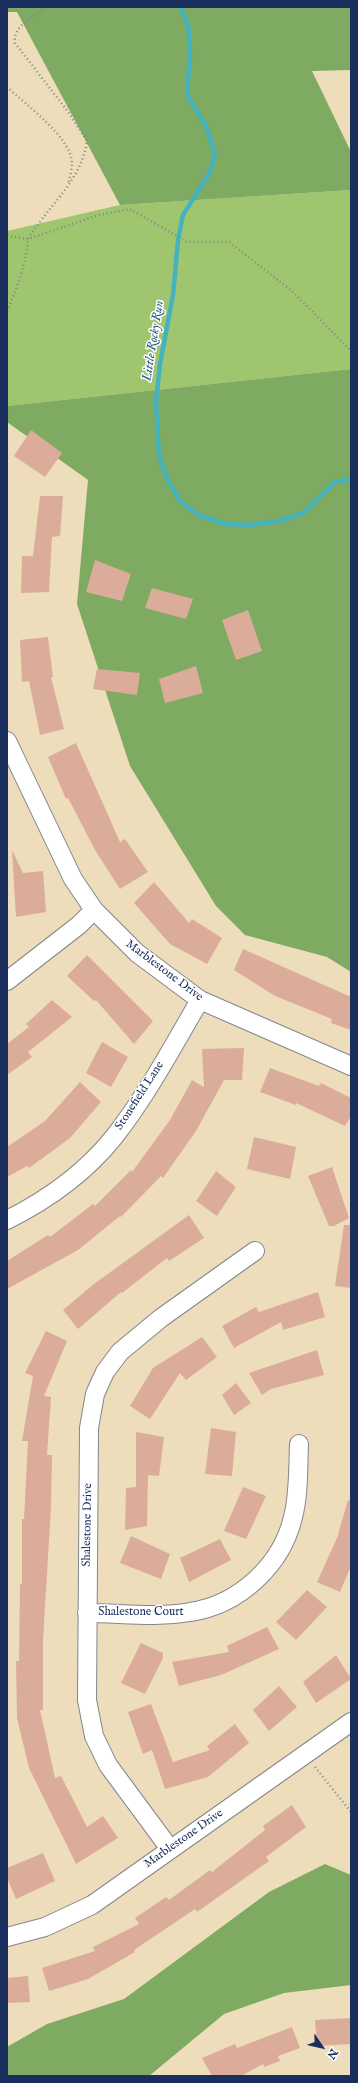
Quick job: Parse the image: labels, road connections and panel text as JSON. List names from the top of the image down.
{
  "streets": {
    "street": [
      "Marblestone Drive",
      "Stonefield Lane",
      "Shalestone Drive",
      "Shalestone Court"
    ]
  },
  "crossings": [
    ["Marblestone Drive", "Stonefield Lane"],
    ["Marblestone Drive", "Shalestone Drive"],
    ["Shalestone Drive", "Shalestone Court"]
  ],
  "water": ["Little Rocky Run"],
  "north": "bottom right"
}
